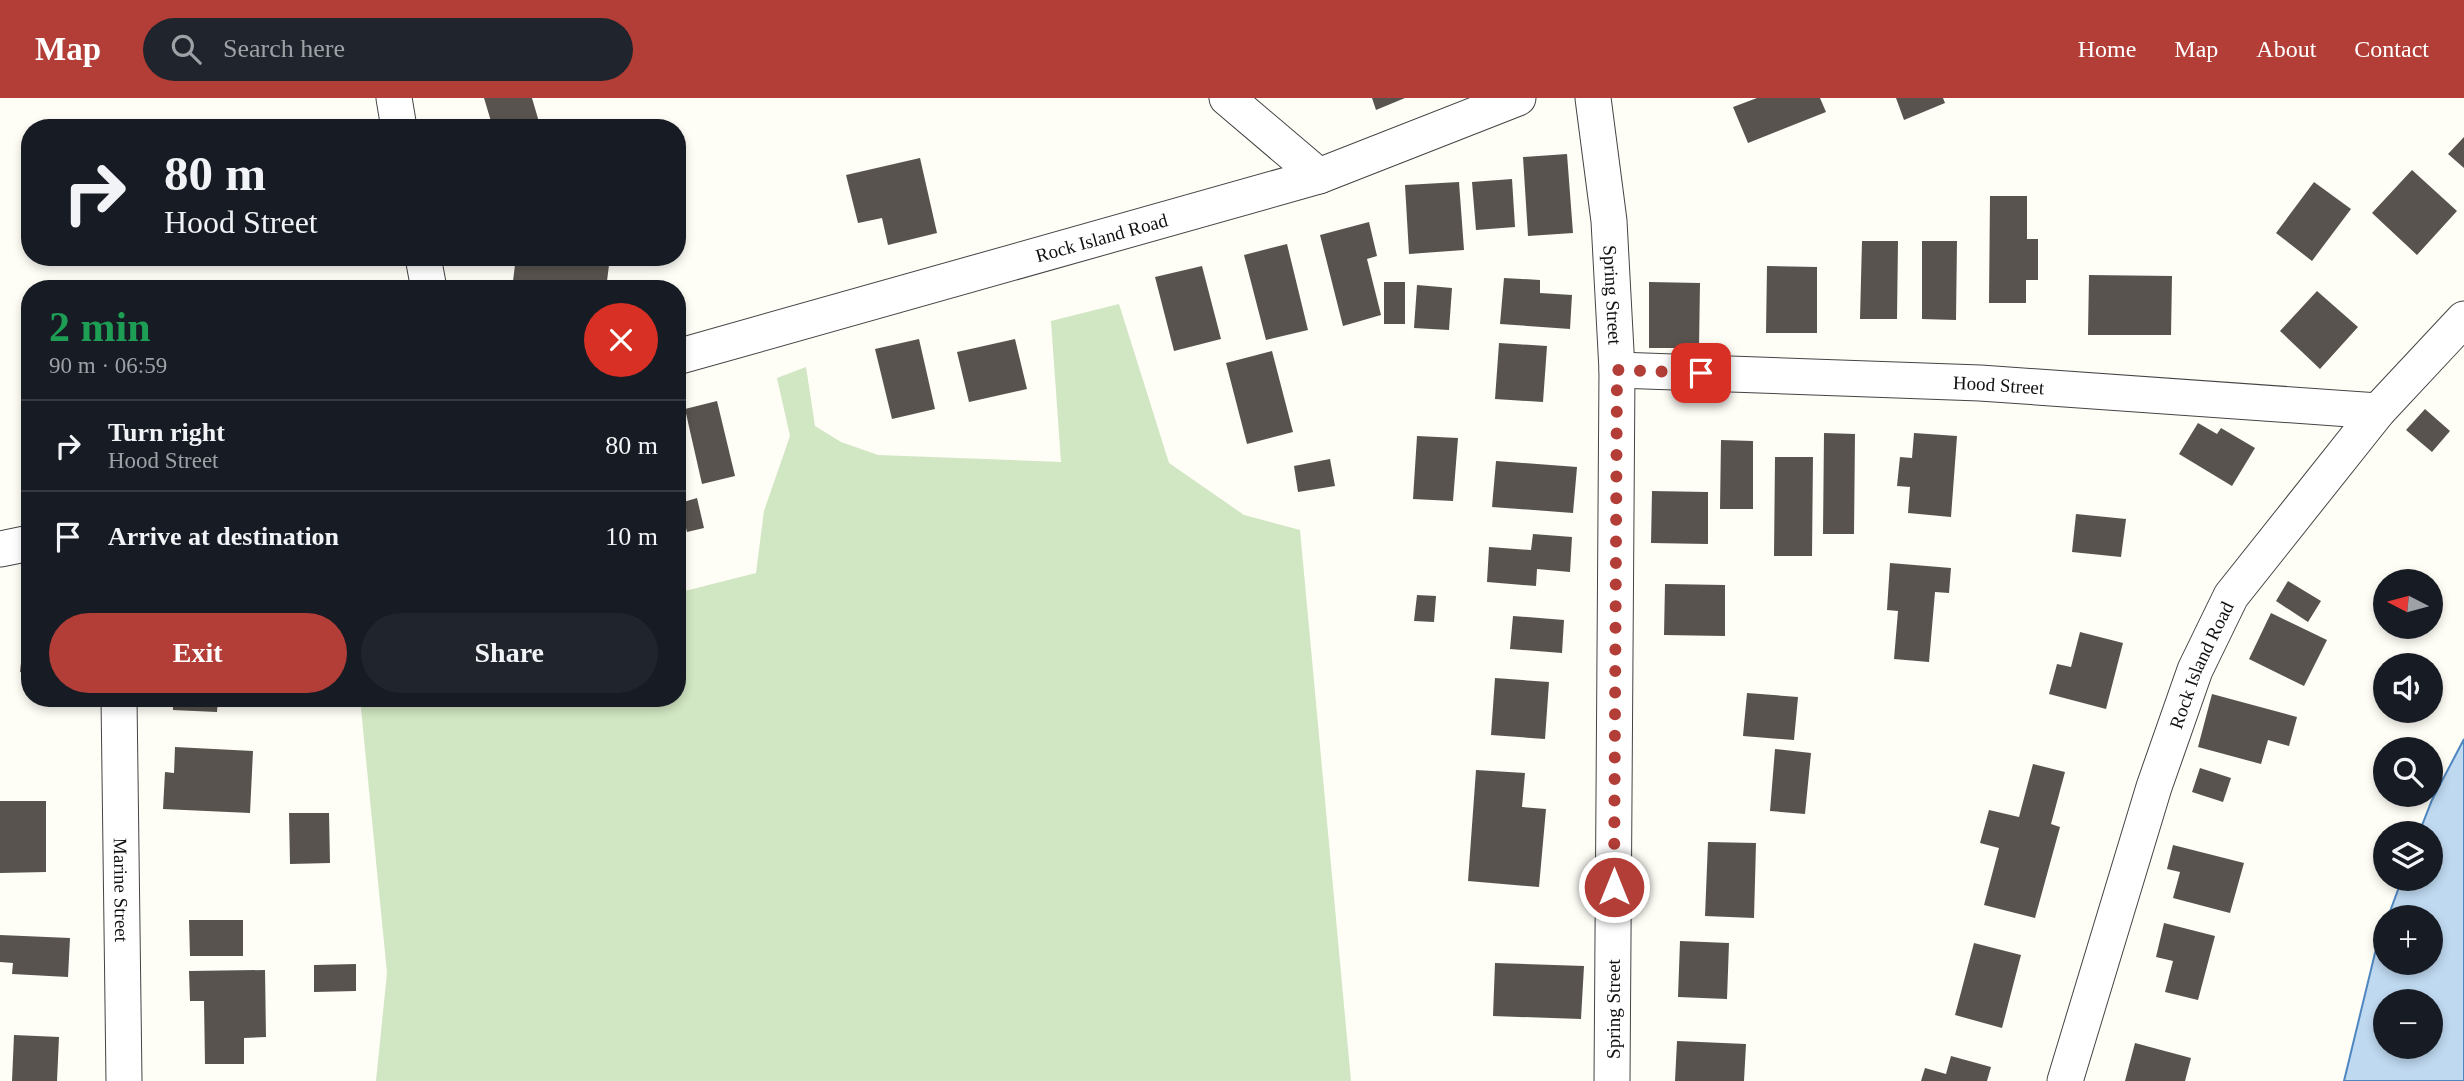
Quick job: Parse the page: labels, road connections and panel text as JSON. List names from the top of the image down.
{
  "streets": {
    "street": [
      "Rock Island Road",
      "Spring Street",
      "Hood Street",
      "Marine Street"
    ]
  },
  "crossings": [
    ["Rock Island Road", "Hood Street"],
    ["Spring Street", "Hood Street"]
  ],
  "north": "left",
  "page": {
    "header": "Map",
    "search": "Search here",
    "nav": [
      "Home",
      "Map",
      "About",
      "Contact"
    ],
    "turn": ["80 m", "Hood Street"],
    "heading": ["2 min", "90 m · 06:59"],
    "list": [
      {
        "name": "Turn right",
        "note": "Hood Street",
        "value": "80 m"
      },
      {
        "name": "Arrive at destination",
        "value": "10 m"
      }
    ],
    "map_buttons": ["+", "−"],
    "buttons": ["Exit", "Share"]
  }
}
